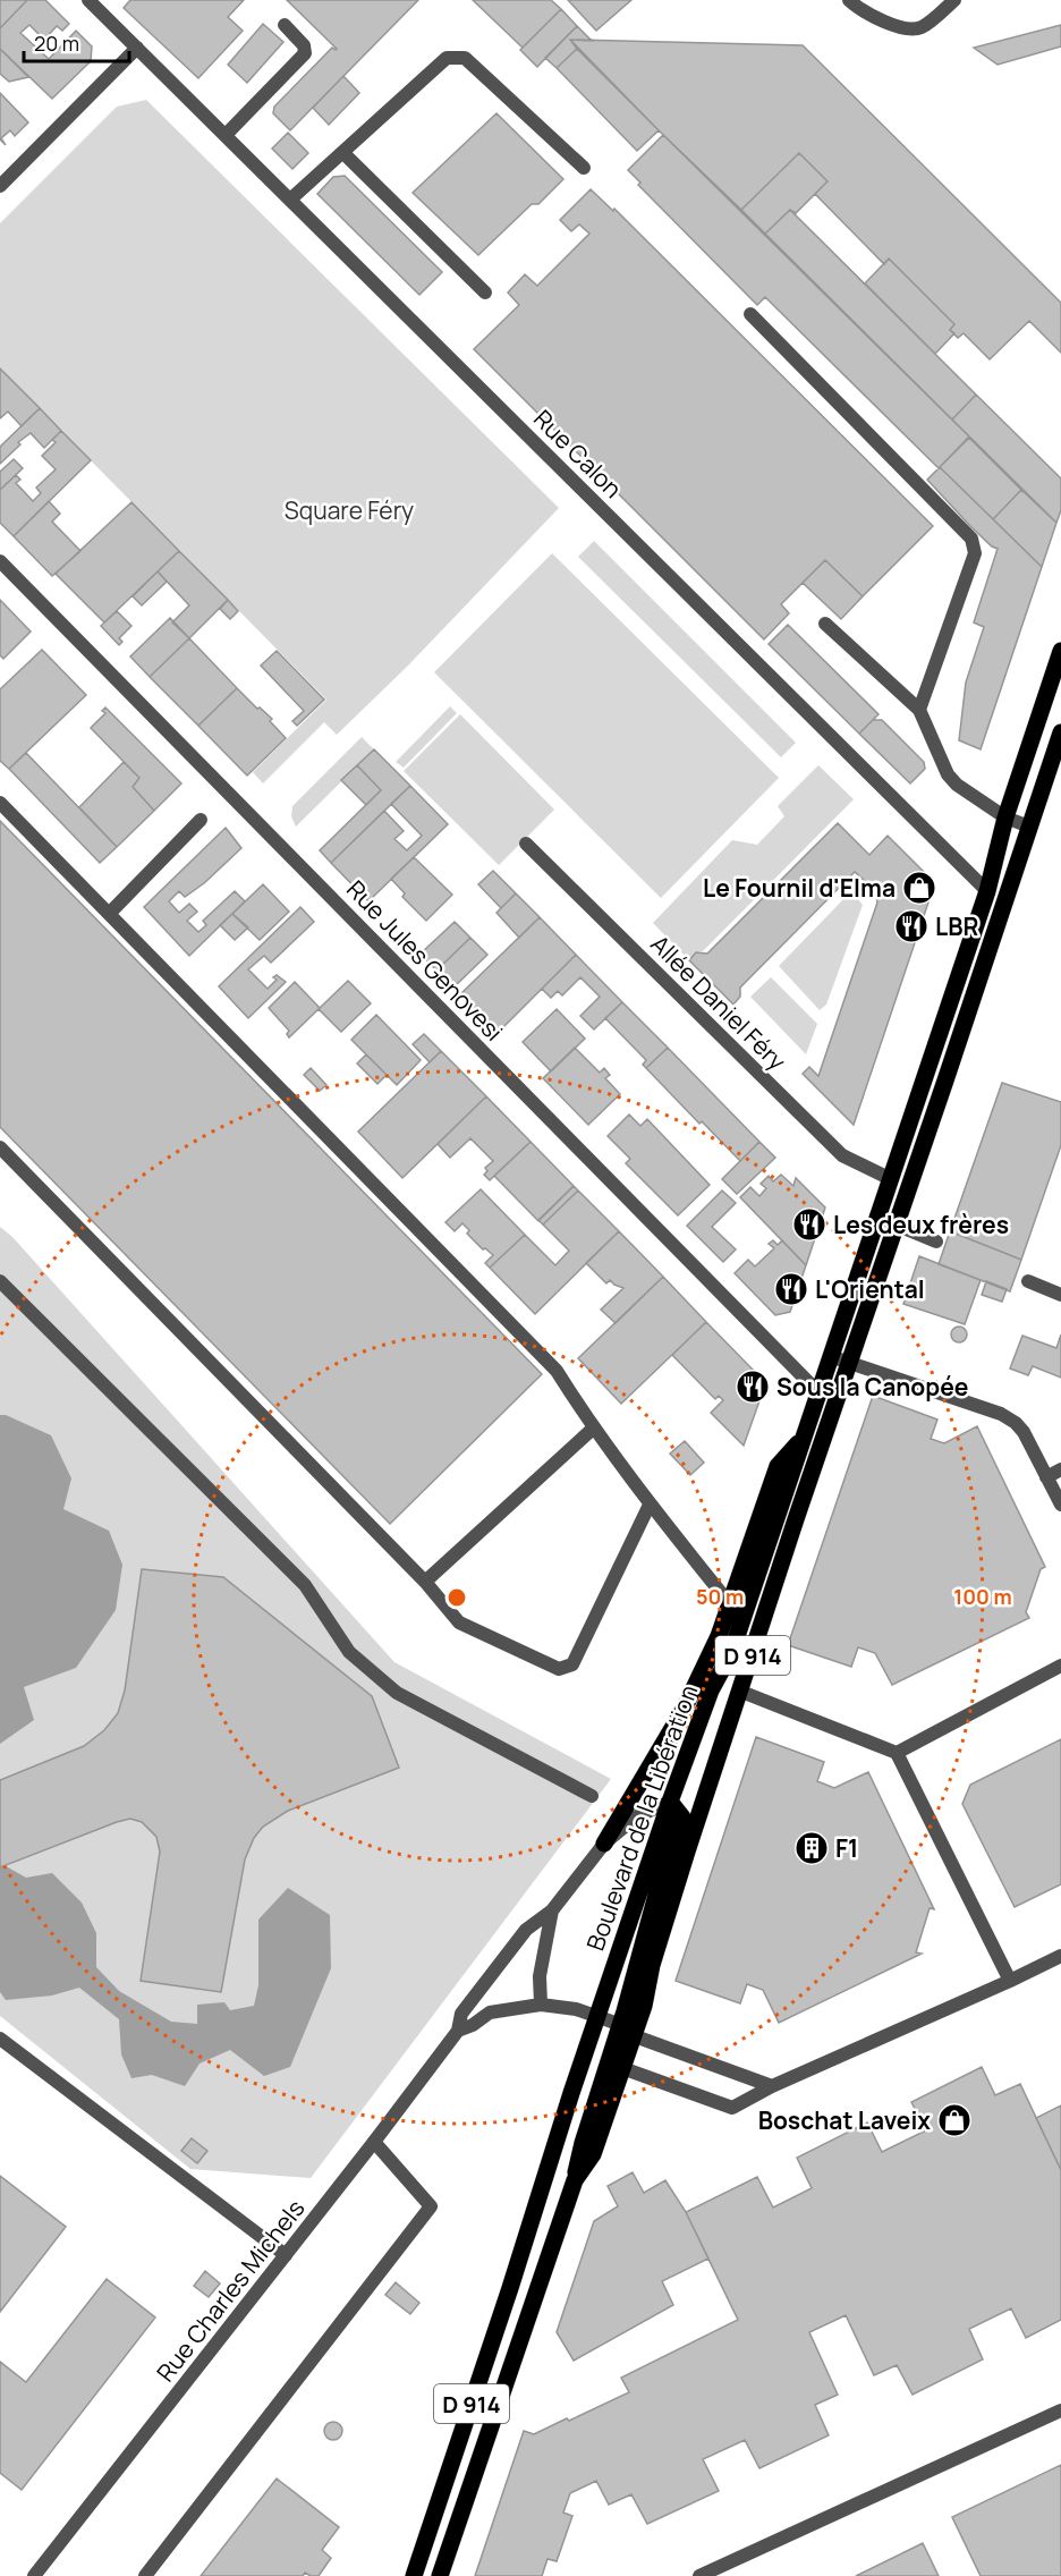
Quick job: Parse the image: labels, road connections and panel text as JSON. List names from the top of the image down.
{
  "streets": {
    "main road": ["D 914", "Boulevard de la Libération"],
    "street": [
      "Rue Calon",
      "Rue Jules Genovesi",
      "Allée Daniel Féry",
      "Rue Charles Michels"
    ]
  },
  "crossings": [
    ["Rue Calon", "Boulevard de la Libération"],
    ["Rue Jules Genovesi", "Boulevard de la Libération"],
    ["Allée Daniel Féry", "Boulevard de la Libération"],
    ["D 914", "Rue Charles Michels"],
    ["Boulevard de la Libération", "Rue Charles Michels"]
  ],
  "parks": ["Square Féry"],
  "places": {
    "shop": ["Le Fournil d'Elma", "Boschat Laveix"],
    "restaurant": [
      "LBR",
      "Les deux frères",
      "L'Oriental",
      "Sous la Canopée"
    ],
    "building": ["F1"]
  },
  "scale_bar": "20 m",
  "rings": ["50 m", "100 m"]
}
